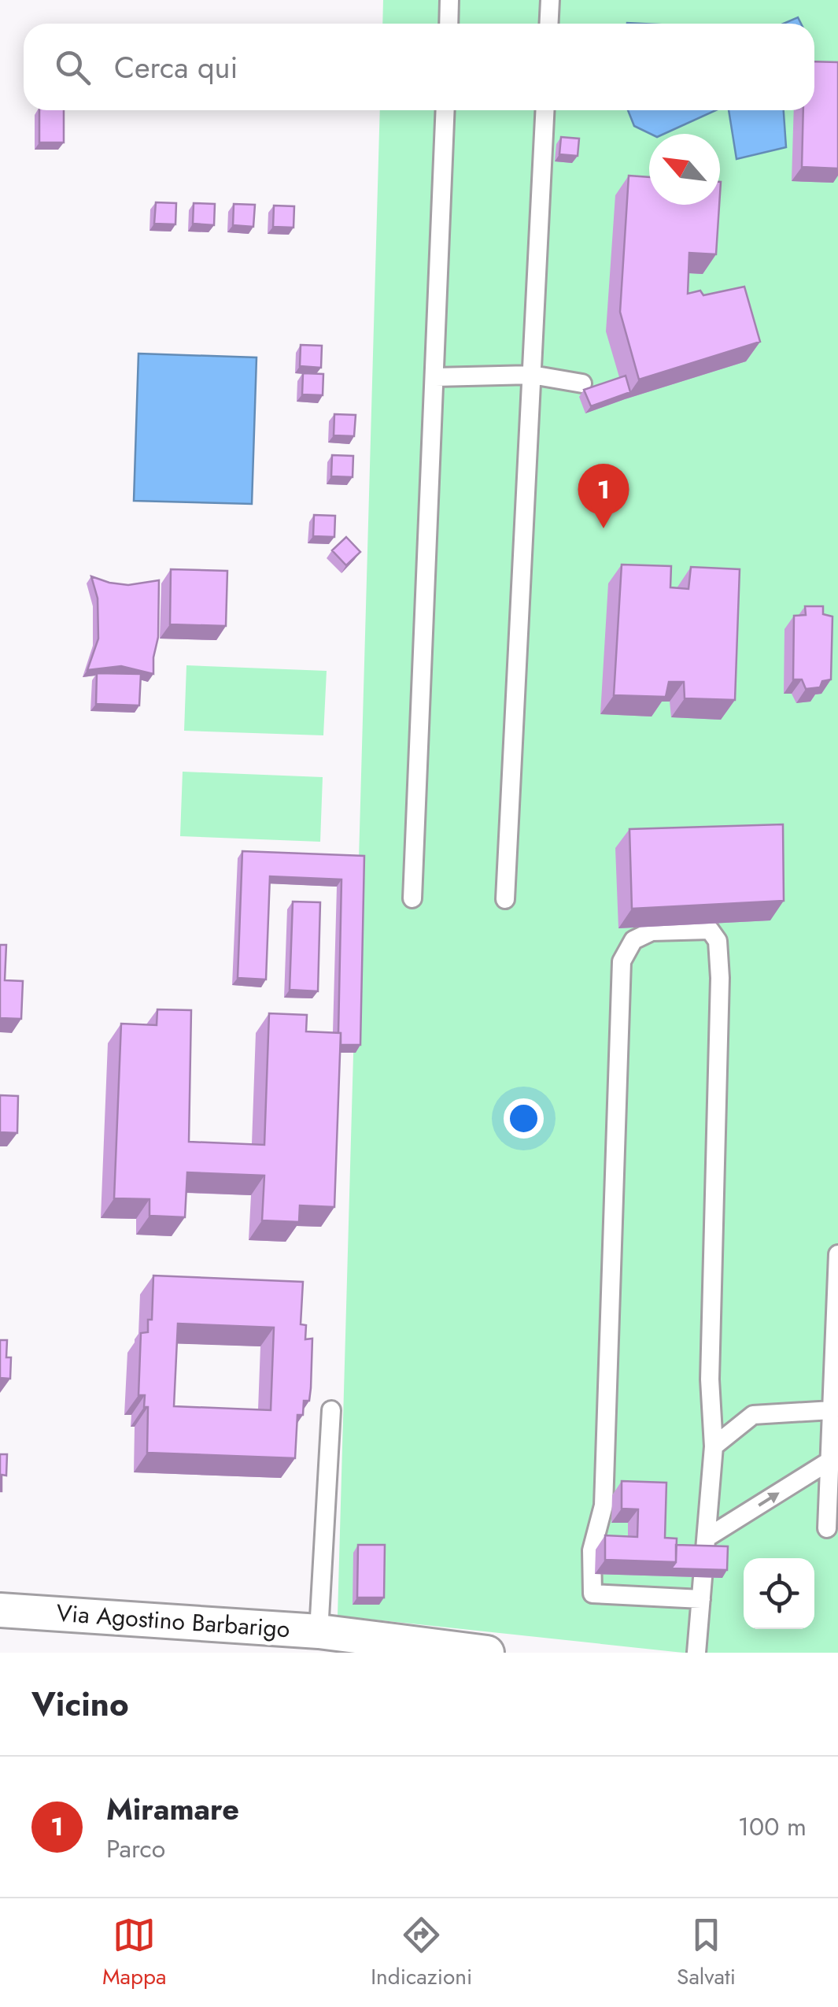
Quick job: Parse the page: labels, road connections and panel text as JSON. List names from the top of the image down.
{
  "streets": {
    "street": ["Via Agostino Barbarigo"]
  },
  "north": "top left",
  "page": {
    "search": "Cerca qui",
    "pins": "1",
    "heading": "Vicino",
    "list": [
      {
        "mark": "1",
        "name": "Miramare",
        "note": "Parco",
        "value": "100 m"
      }
    ],
    "nav": ["Mappa", "Indicazioni", "Salvati"]
  }
}
